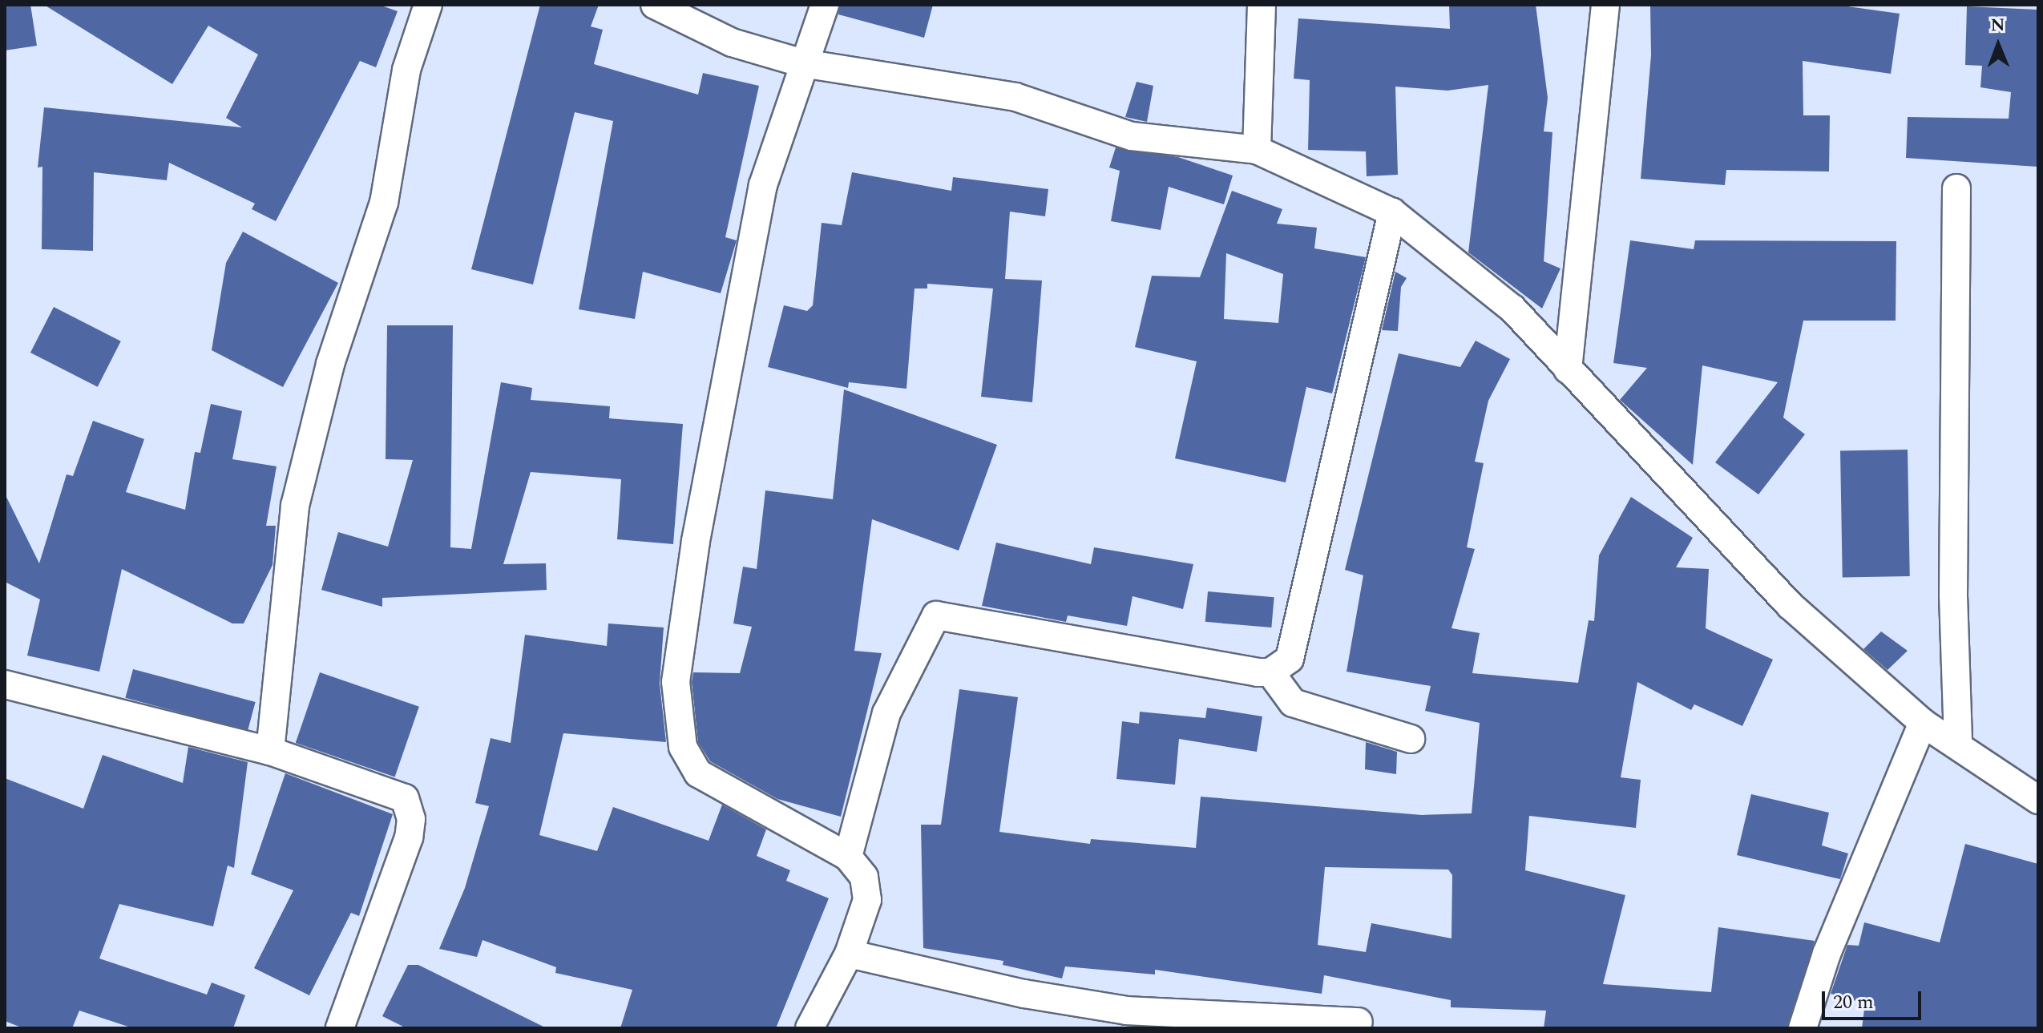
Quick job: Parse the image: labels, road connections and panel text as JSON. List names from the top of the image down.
{
  "scale_bar": "20 m",
  "north": "top"
}
